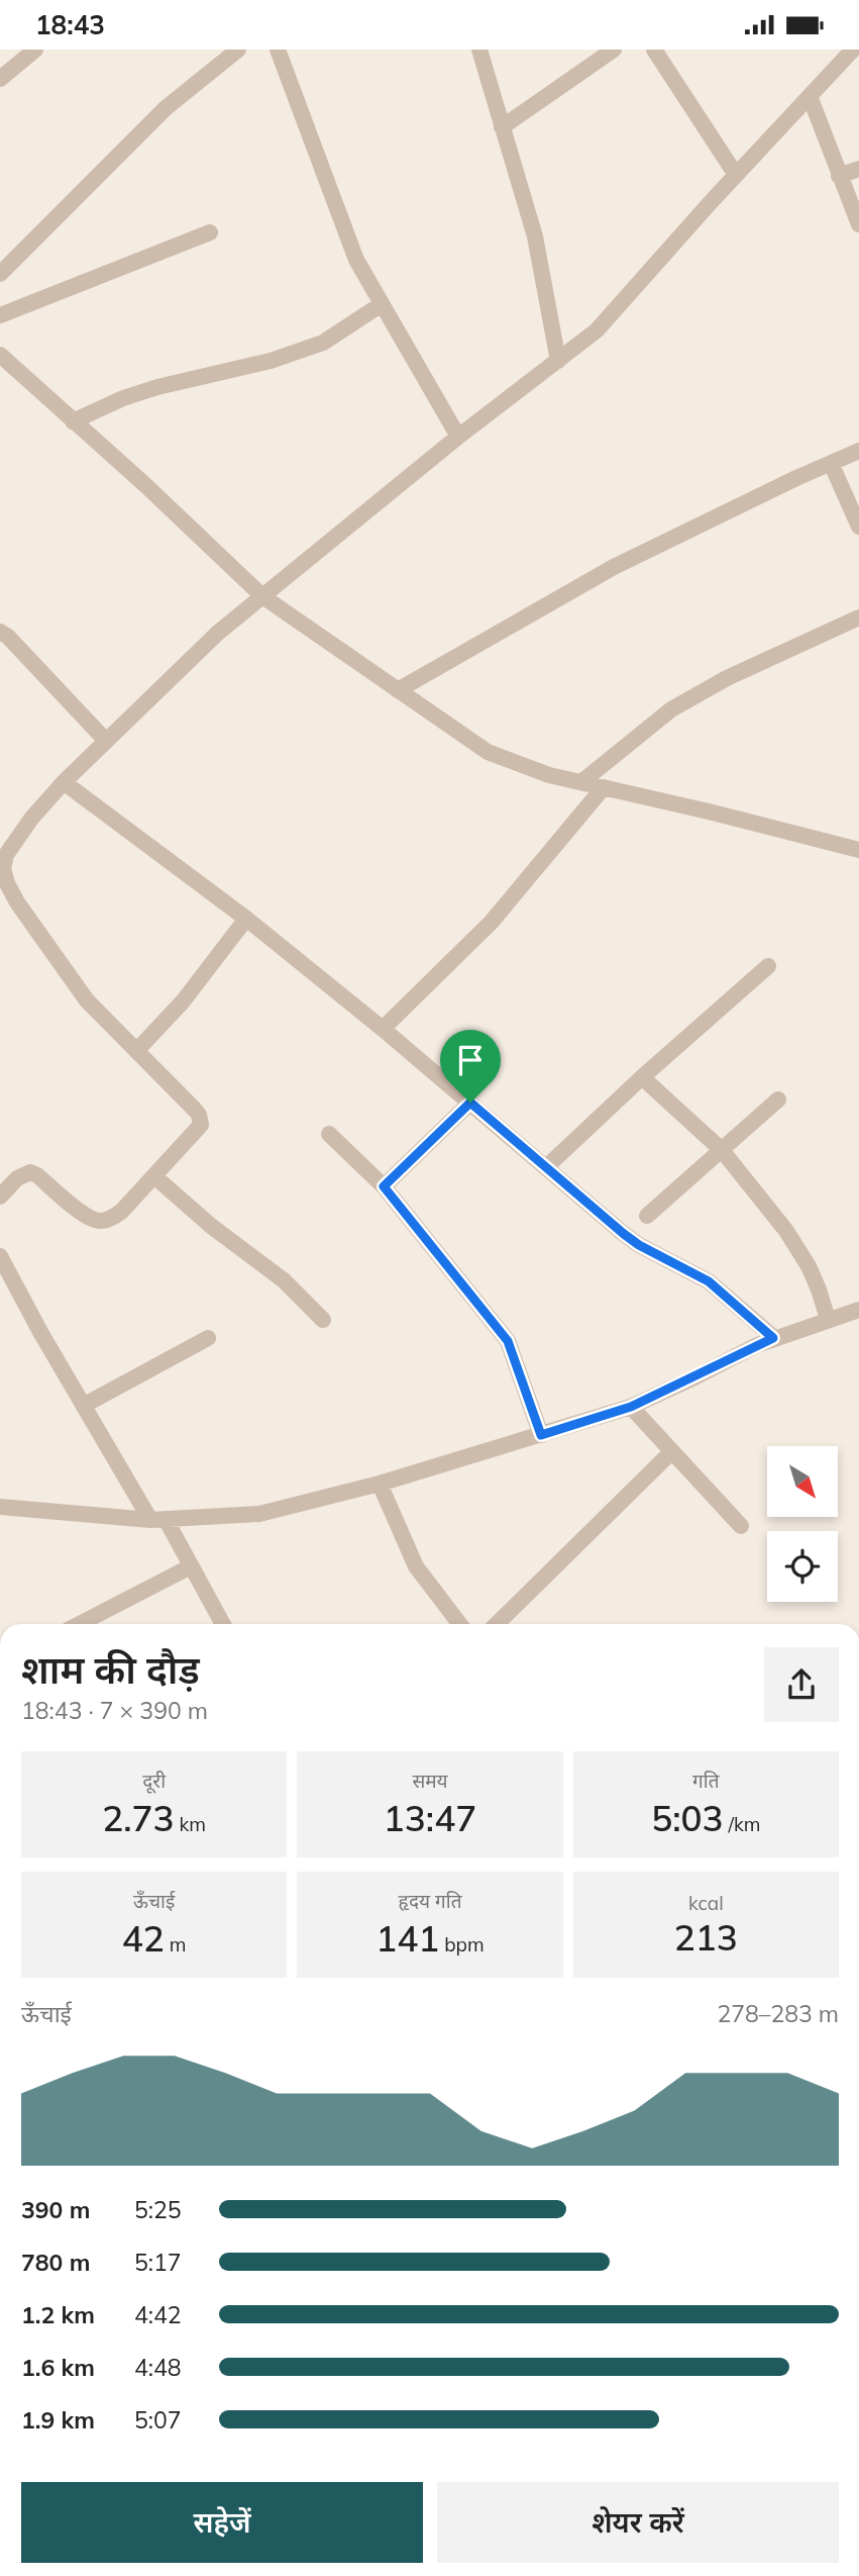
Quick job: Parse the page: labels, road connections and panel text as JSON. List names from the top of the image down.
{
  "north": "bottom right",
  "page": {
    "status": "18:43",
    "heading": ["शाम की दौड़", "18:43 · 7 × 390 m"],
    "stats": [
      ["दूरी", "2.73 km"],
      ["समय", "13:47"],
      ["गति", "5:03 /km"],
      ["ऊँचाई", "42 m"],
      ["हृदय गति", "141 bpm"],
      ["kcal", "213"]
    ],
    "chart": ["ऊँचाई", "278–283 m"],
    "list": [
      {
        "name": "390 m",
        "note": "5:25"
      },
      {
        "name": "780 m",
        "note": "5:17"
      },
      {
        "name": "1.2 km",
        "note": "4:42"
      },
      {
        "name": "1.6 km",
        "note": "4:48"
      },
      {
        "name": "1.9 km",
        "note": "5:07"
      }
    ],
    "buttons": ["सहेजें", "शेयर करें"]
  }
}
